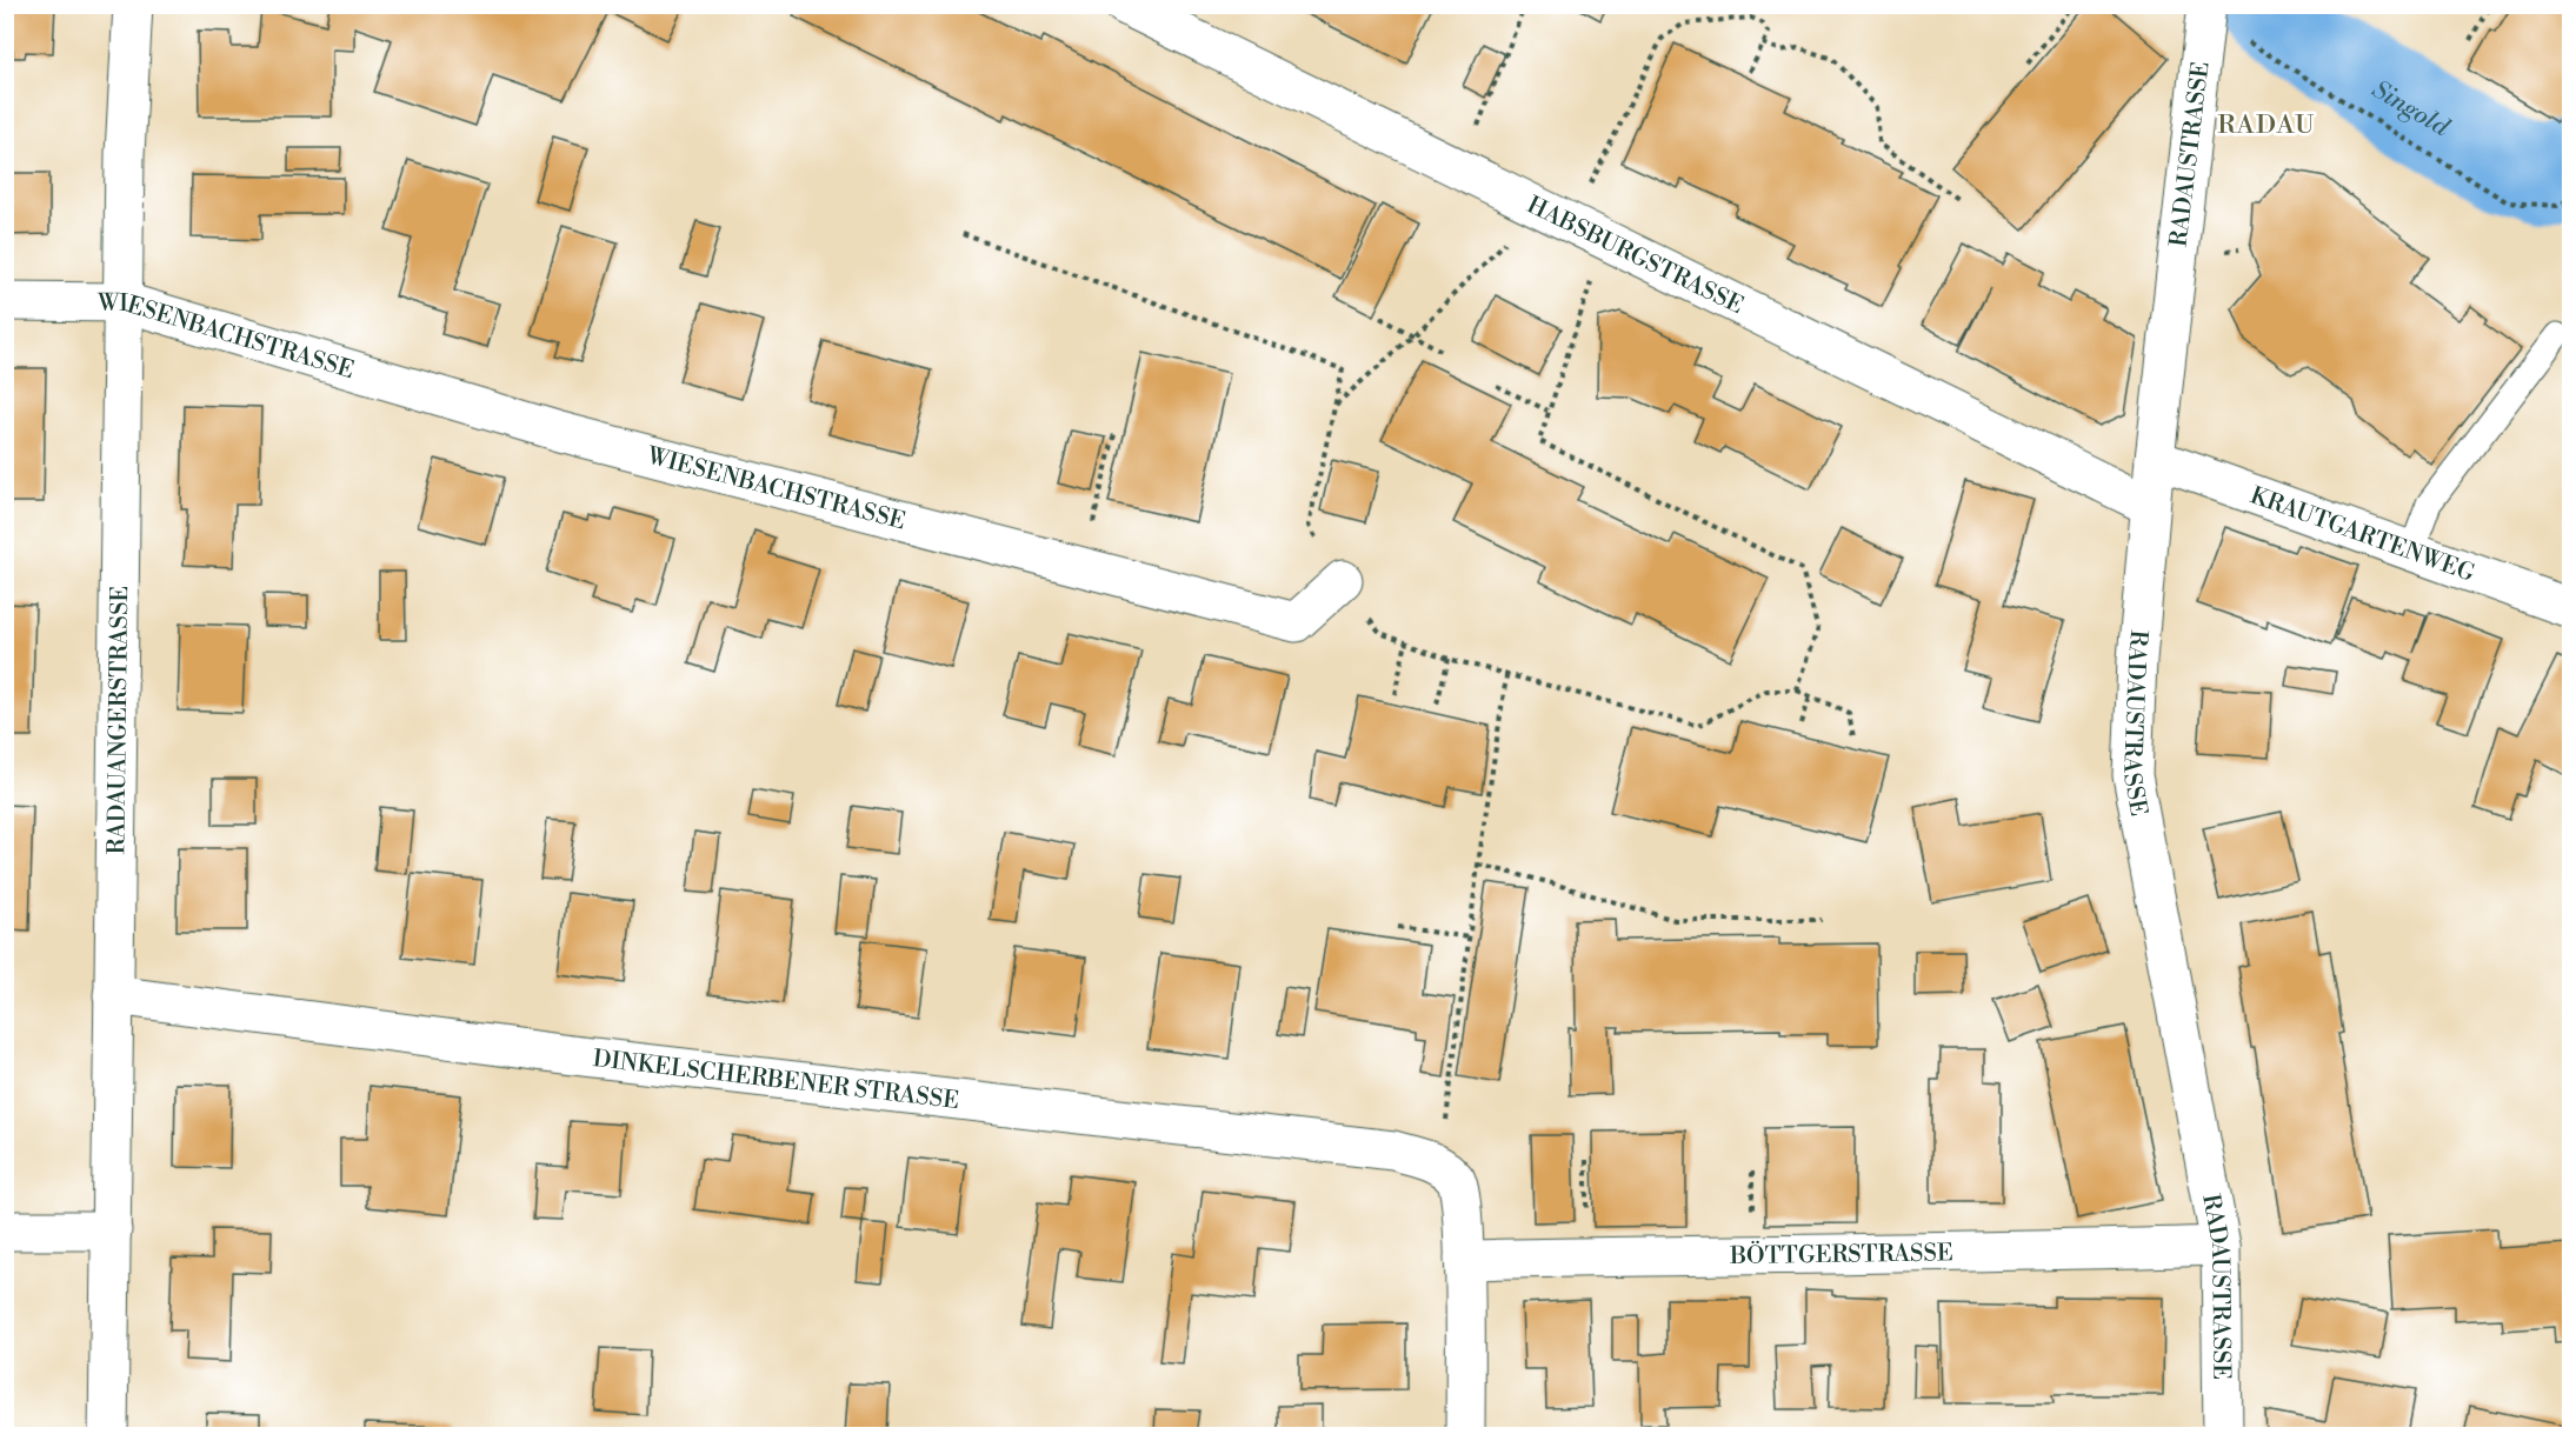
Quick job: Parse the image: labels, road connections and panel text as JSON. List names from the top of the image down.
{
  "streets": {
    "street": [
      "RADAUSTRASSE",
      "HABSBURGSTRASSE",
      "WIESENBACHSTRASSE",
      "KRAUTGARTENWEG",
      "RADAUANGERSTRASSE",
      "DINKELSCHERBENER STRASSE",
      "BÖTTGERSTRASSE"
    ]
  },
  "crossings": [
    ["RADAUSTRASSE", "HABSBURGSTRASSE"],
    ["RADAUSTRASSE", "KRAUTGARTENWEG"],
    ["RADAUSTRASSE", "BÖTTGERSTRASSE"],
    ["WIESENBACHSTRASSE", "RADAUANGERSTRASSE"],
    ["RADAUANGERSTRASSE", "DINKELSCHERBENER STRASSE"]
  ],
  "districts": ["RADAU"],
  "water": ["Singold"]
}
